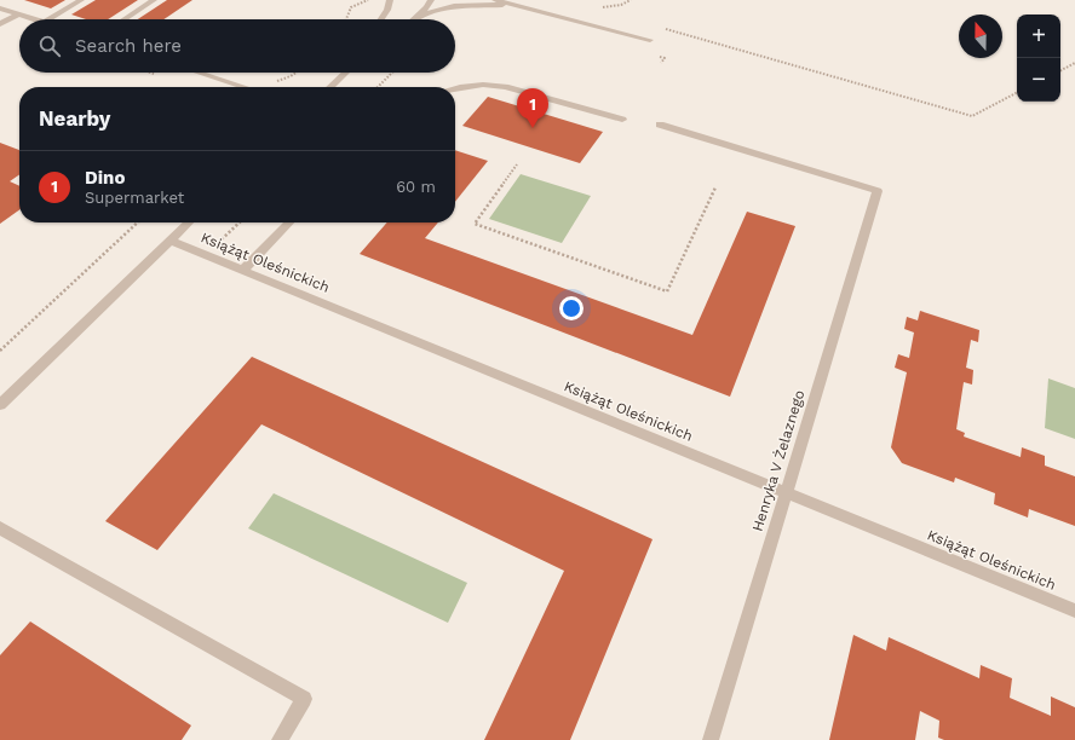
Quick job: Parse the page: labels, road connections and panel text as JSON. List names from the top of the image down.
{
  "streets": {
    "street": ["Książąt Oleśnickich", "Henryka V Żelaznego"]
  },
  "crossings": [
    ["Książąt Oleśnickich", "Henryka V Żelaznego"]
  ],
  "north": "top",
  "page": {
    "map_buttons": ["+", "−"],
    "search": "Search here",
    "heading": "Nearby",
    "pins": "1",
    "list": [
      {
        "mark": "1",
        "name": "Dino",
        "note": "Supermarket",
        "value": "60 m"
      }
    ]
  }
}
